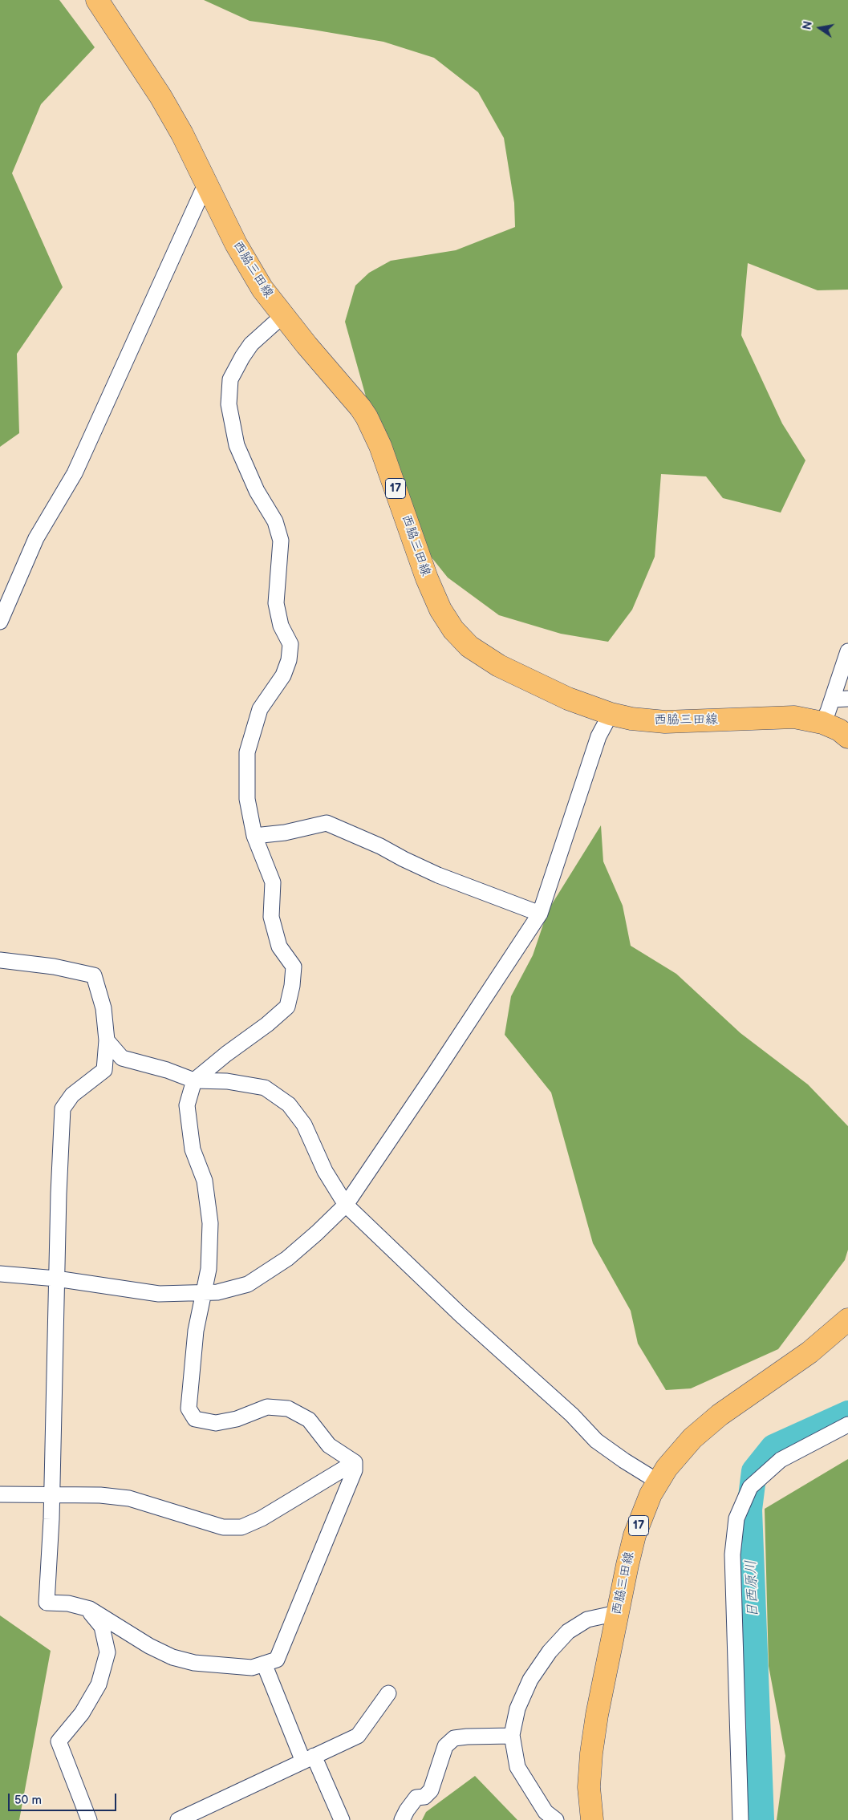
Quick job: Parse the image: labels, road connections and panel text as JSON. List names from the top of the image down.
{
  "streets": {
    "main road": ["西脇三田線", "17"]
  },
  "water": ["日西原川"],
  "scale_bar": "50 m",
  "north": "left"
}
